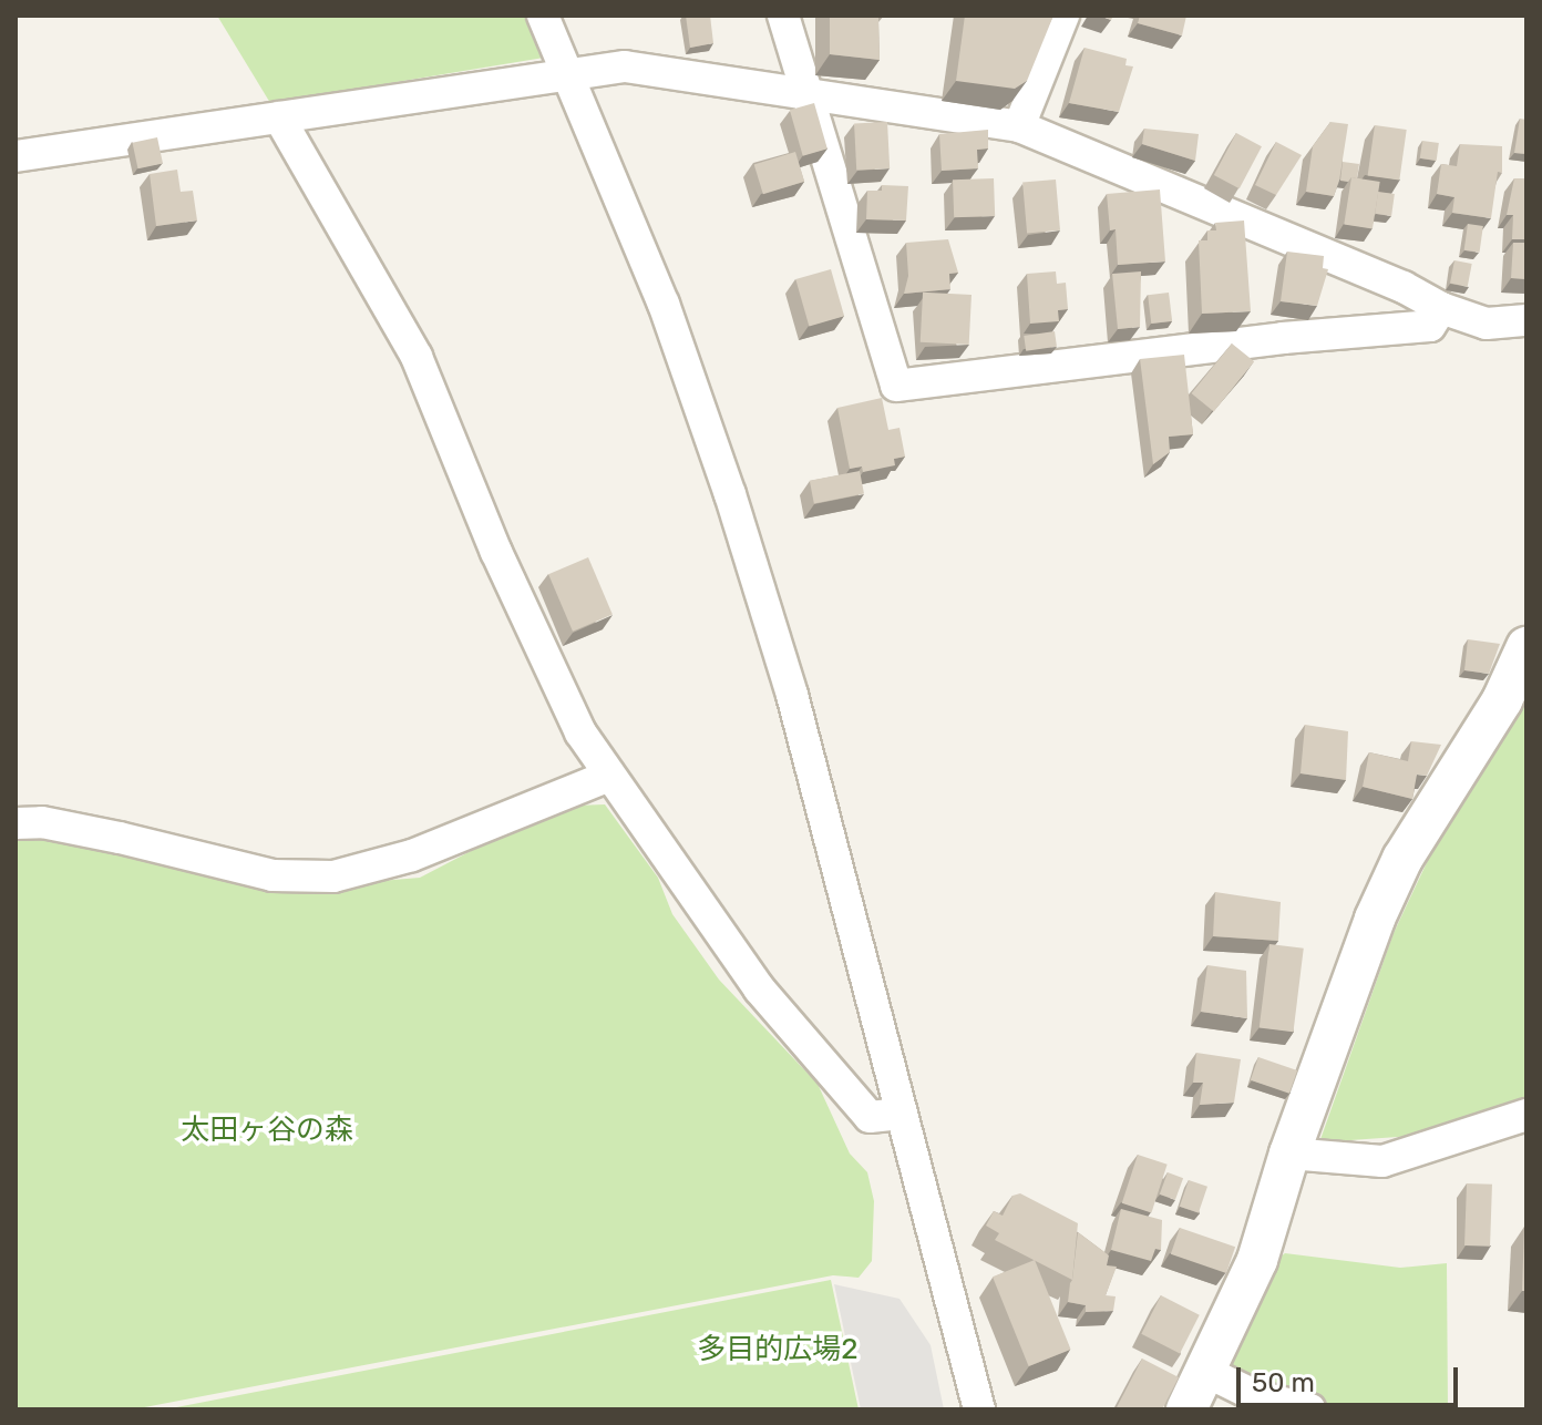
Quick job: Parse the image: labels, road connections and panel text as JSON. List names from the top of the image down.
{
  "parks": ["太田ヶ谷の森", "多目的広場2"],
  "scale_bar": "50 m"
}
